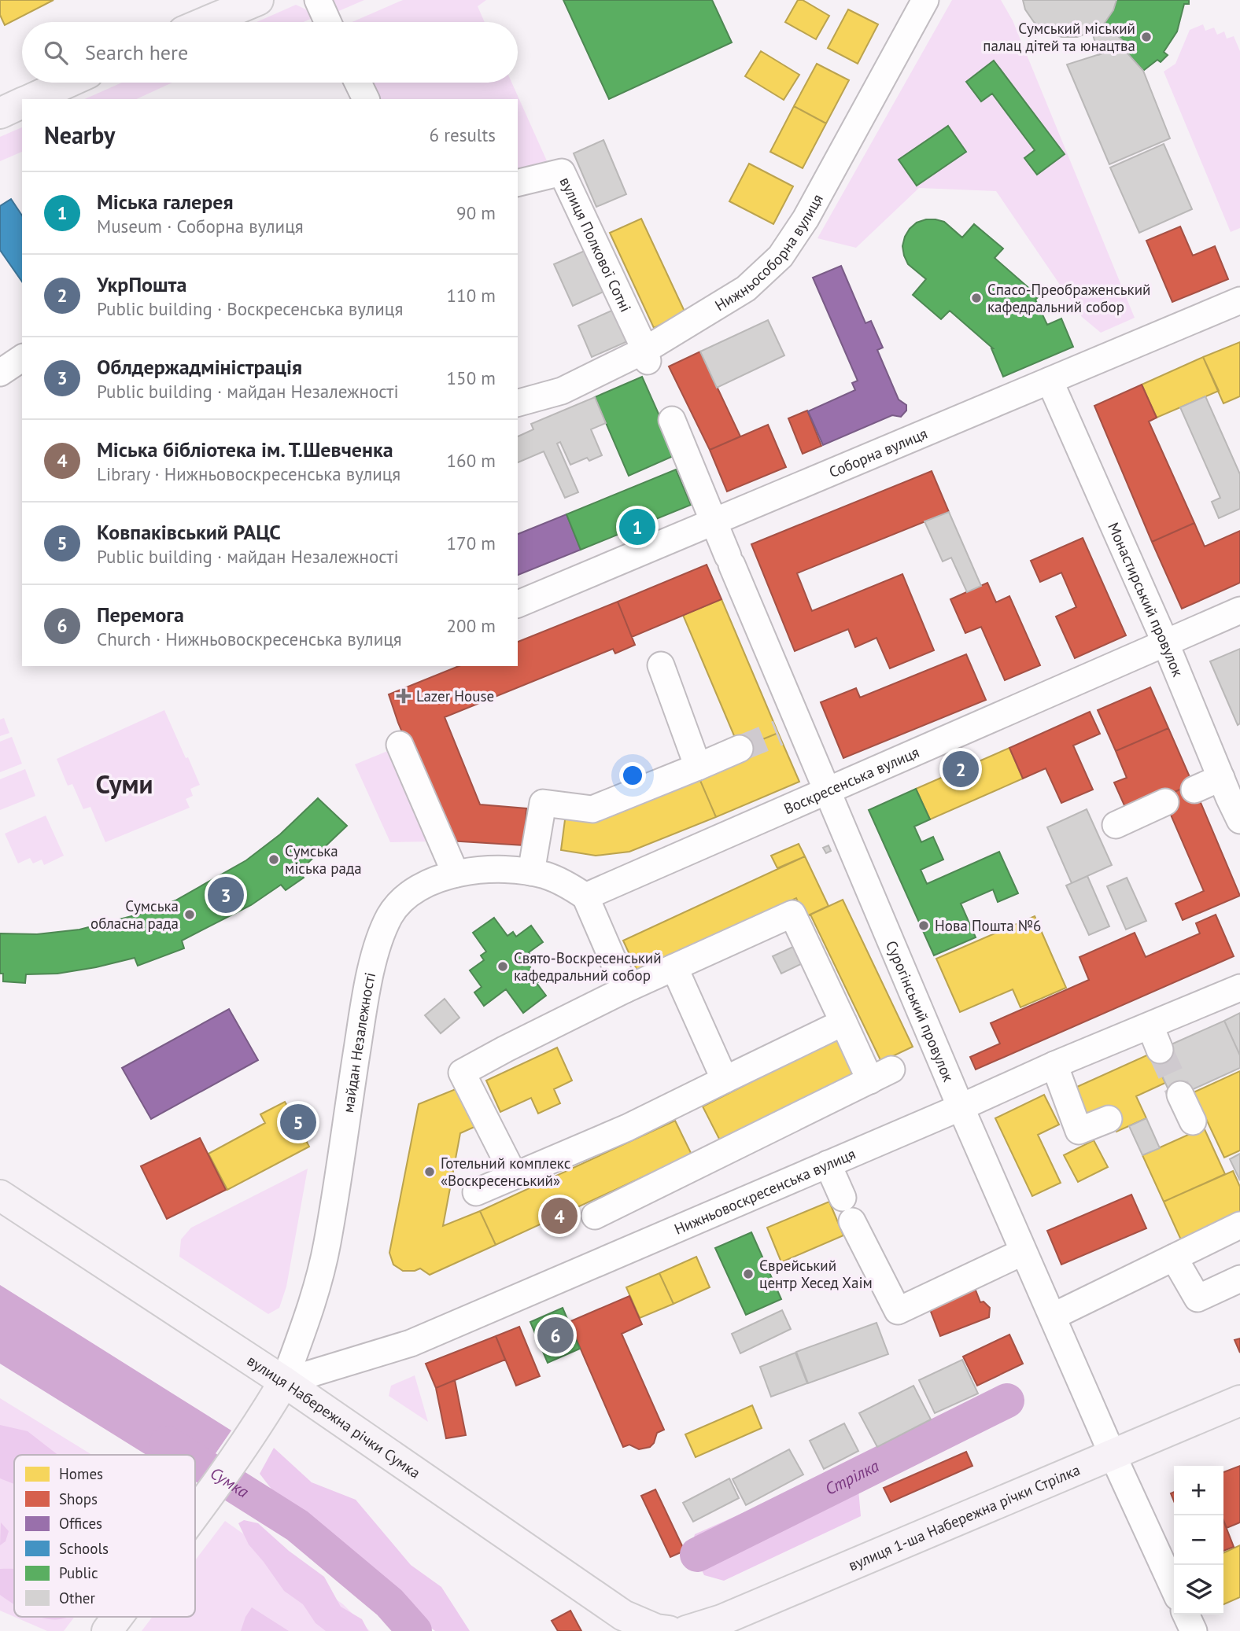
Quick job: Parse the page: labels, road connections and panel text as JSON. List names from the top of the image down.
{
  "streets": {
    "main road": ["вулиця Набережна річки Сумка", "вулиця 1-ша Набережна річки Стрілка"],
    "street": [
      "вулиця Полкової Сотні",
      "Нижньособорна вулиця",
      "Соборна вулиця",
      "Монастирський провулок",
      "Воскресенська вулиця",
      "Сурогінський провулок",
      "майдан Незалежності",
      "Нижньовоскресенська вулиця"
    ]
  },
  "crossings": [
    ["вулиця Полкової Сотні", "Нижньособорна вулиця"],
    ["Соборна вулиця", "Монастирський провулок"],
    ["Соборна вулиця", "Сурогінський провулок"],
    ["Монастирський провулок", "Воскресенська вулиця"],
    ["Воскресенська вулиця", "Сурогінський провулок"],
    ["Воскресенська вулиця", "майдан Незалежності"],
    ["Сурогінський провулок", "Нижньовоскресенська вулиця"],
    ["Сурогінський провулок", "вулиця 1-ша Набережна річки Стрілка"],
    ["майдан Незалежності", "Нижньовоскресенська вулиця"],
    ["майдан Незалежності", "вулиця Набережна річки Сумка"],
    ["Нижньовоскресенська вулиця", "вулиця Набережна річки Сумка"]
  ],
  "districts": ["Суми"],
  "water": ["Стрілка", "Сумка"],
  "places": {
    "other": [
      "Сумський міський палац дітей та юнацтва",
      "Спасо-Преображенський кафедральний собор",
      "Сумська міська рада",
      "Сумська обласна рада",
      "Нова Пошта №6",
      "Свято-Воскресенський кафедральний собор",
      "Готельний комплекс «Воскресенський»",
      "Єврейський центр Хесед Хаім"
    ],
    "health": ["Lazer House"]
  },
  "legend": [
    "Homes",
    "Shops",
    "Offices",
    "Schools",
    "Public",
    "Other"
  ],
  "page": {
    "search": "Search here",
    "heading": ["Nearby", "6 results"],
    "list": [
      {
        "mark": "1",
        "name": "Міська галерея",
        "note": "Museum · Соборна вулиця",
        "value": "90 m"
      },
      {
        "mark": "2",
        "name": "УкрПошта",
        "note": "Public building · Воскресенська вулиця",
        "value": "110 m"
      },
      {
        "mark": "3",
        "name": "Облдержадміністрація",
        "note": "Public building · майдан Незалежності",
        "value": "150 m"
      },
      {
        "mark": "4",
        "name": "Міська бібліотека ім. Т.Шевченка",
        "note": "Library · Нижньовоскресенська вулиця",
        "value": "160 m"
      },
      {
        "mark": "5",
        "name": "Ковпаківський РАЦС",
        "note": "Public building · майдан Незалежності",
        "value": "170 m"
      },
      {
        "mark": "6",
        "name": "Перемога",
        "note": "Church · Нижньовоскресенська вулиця",
        "value": "200 m"
      }
    ],
    "pins": [
      "1",
      "2",
      "3",
      "5",
      "4",
      "6"
    ],
    "map_buttons": ["+", "−"]
  }
}
